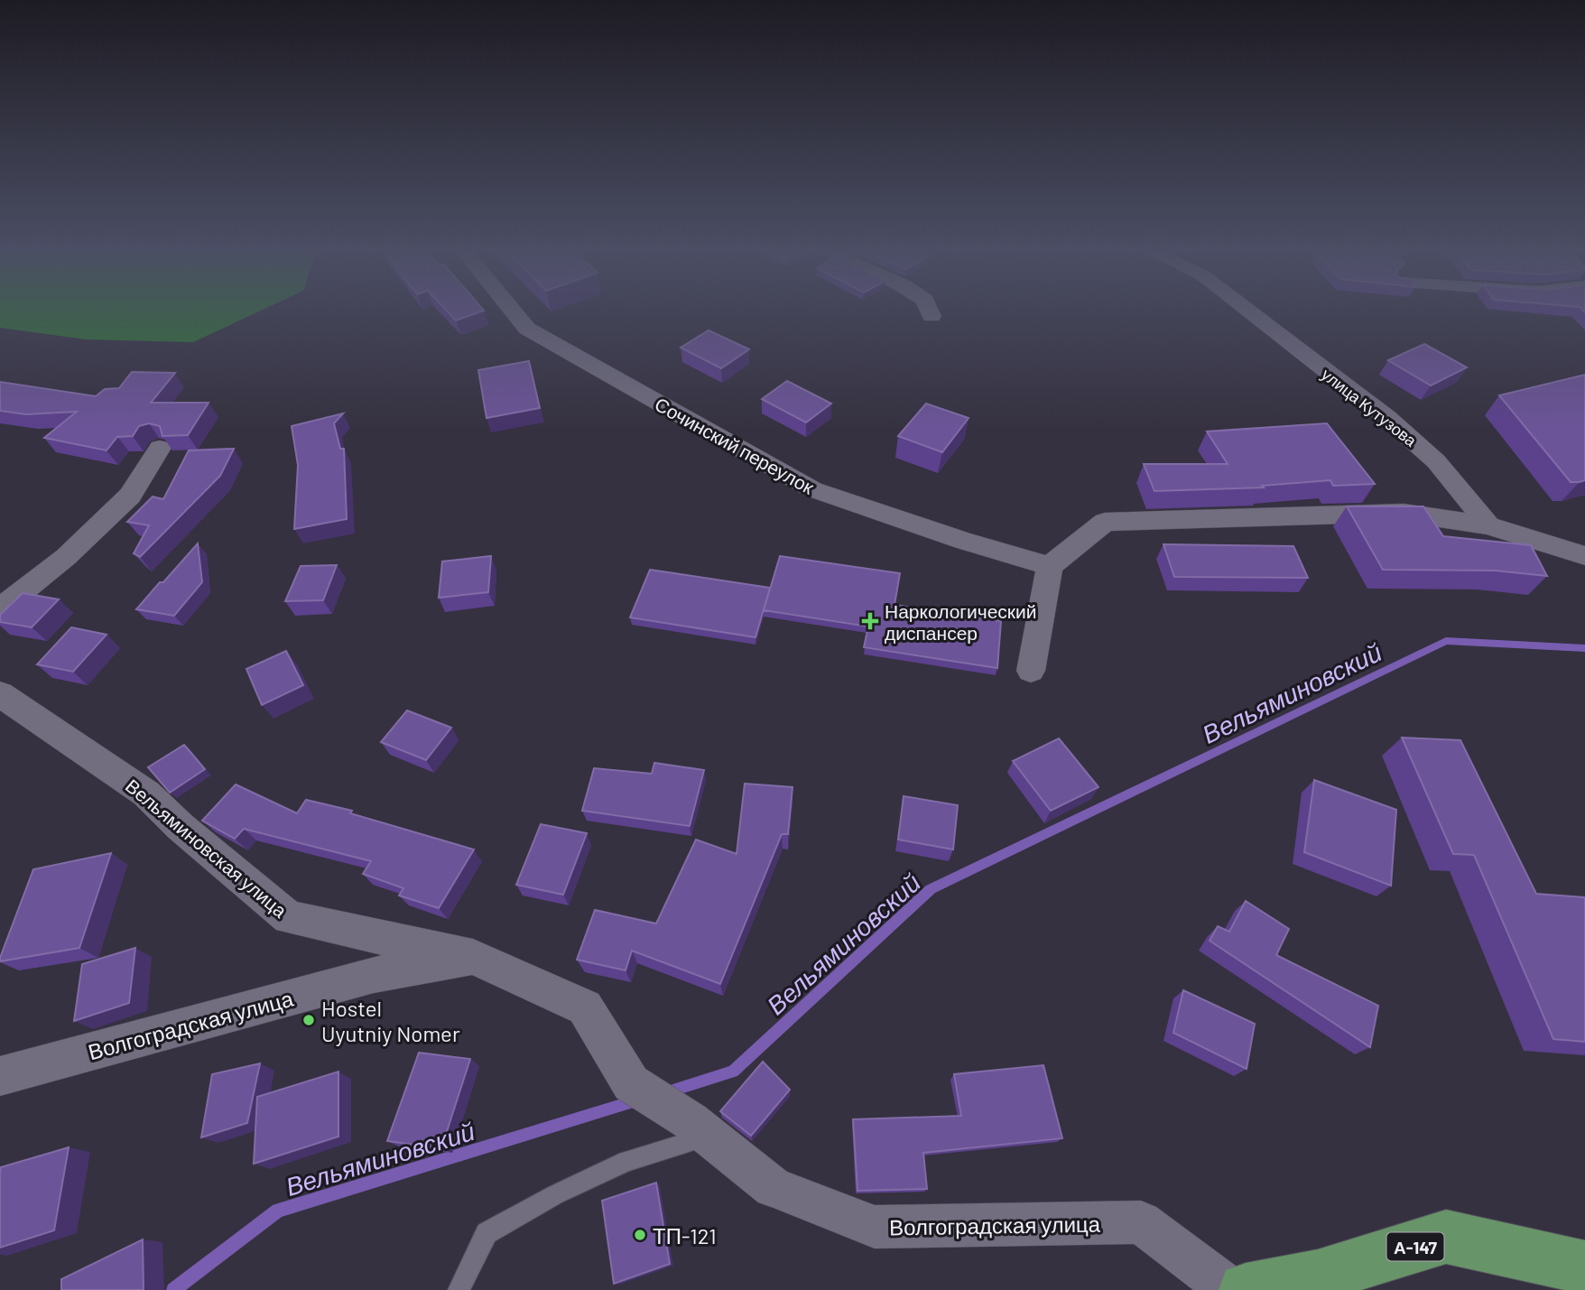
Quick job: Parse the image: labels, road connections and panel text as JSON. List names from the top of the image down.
{
  "streets": {
    "highway": ["А-147"],
    "street": [
      "улица Кутузова",
      "Сочинский переулок",
      "Вельяминовская улица",
      "Волгоградская улица"
    ]
  },
  "crossings": [
    ["Вельяминовская улица", "Волгоградская улица"]
  ],
  "water": ["Вельяминовский"],
  "places": {
    "health": ["Наркологический диспансер"],
    "other": ["Hostel Uyutniy Nomer", "ТП-121"]
  }
}
